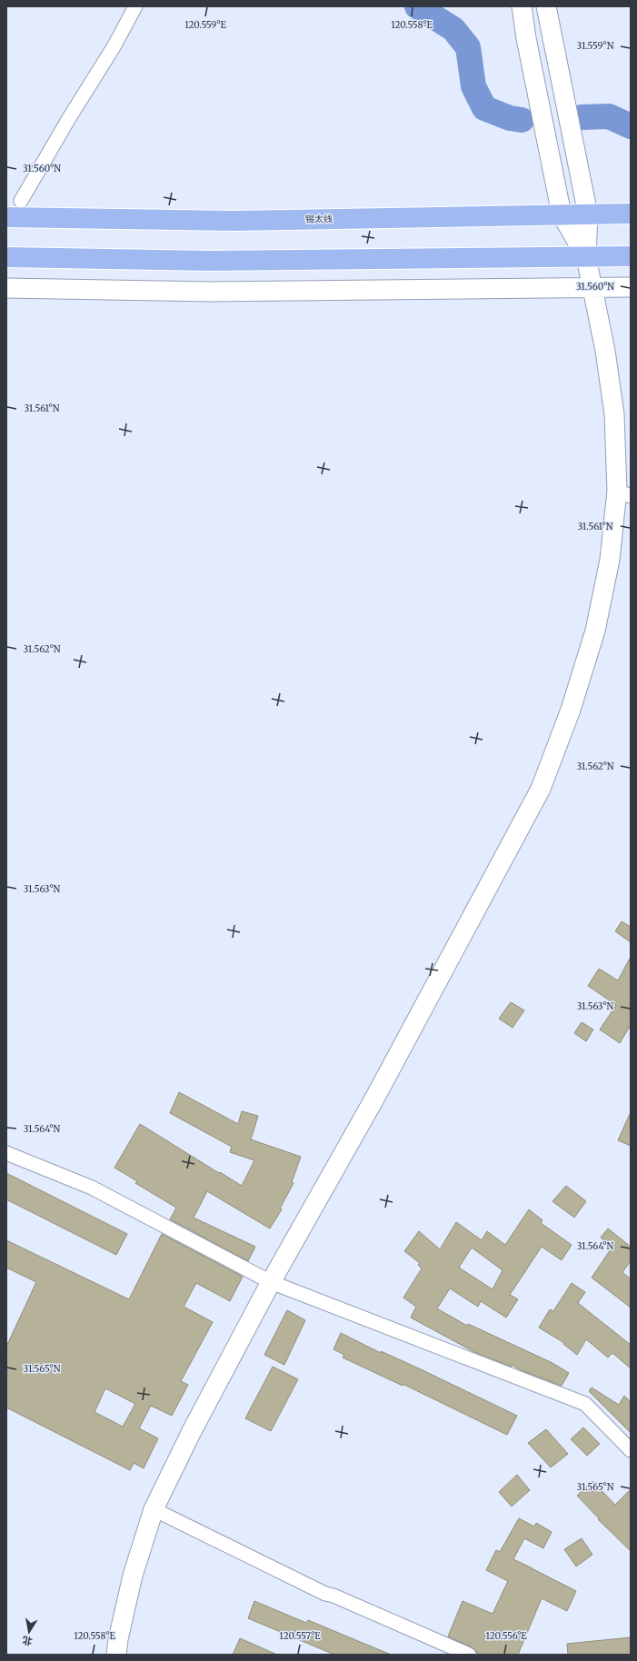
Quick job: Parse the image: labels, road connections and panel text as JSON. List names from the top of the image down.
{
  "streets": {
    "main road": ["锡太线"]
  },
  "north": "bottom",
  "coordinates": [
    "120.559°E",
    "120.558°E",
    "31.559°N",
    "31.560°N",
    "31.561°N",
    "31.562°N",
    "31.563°N",
    "31.564°N",
    "31.565°N",
    "120.557°E",
    "120.556°E"
  ]
}
